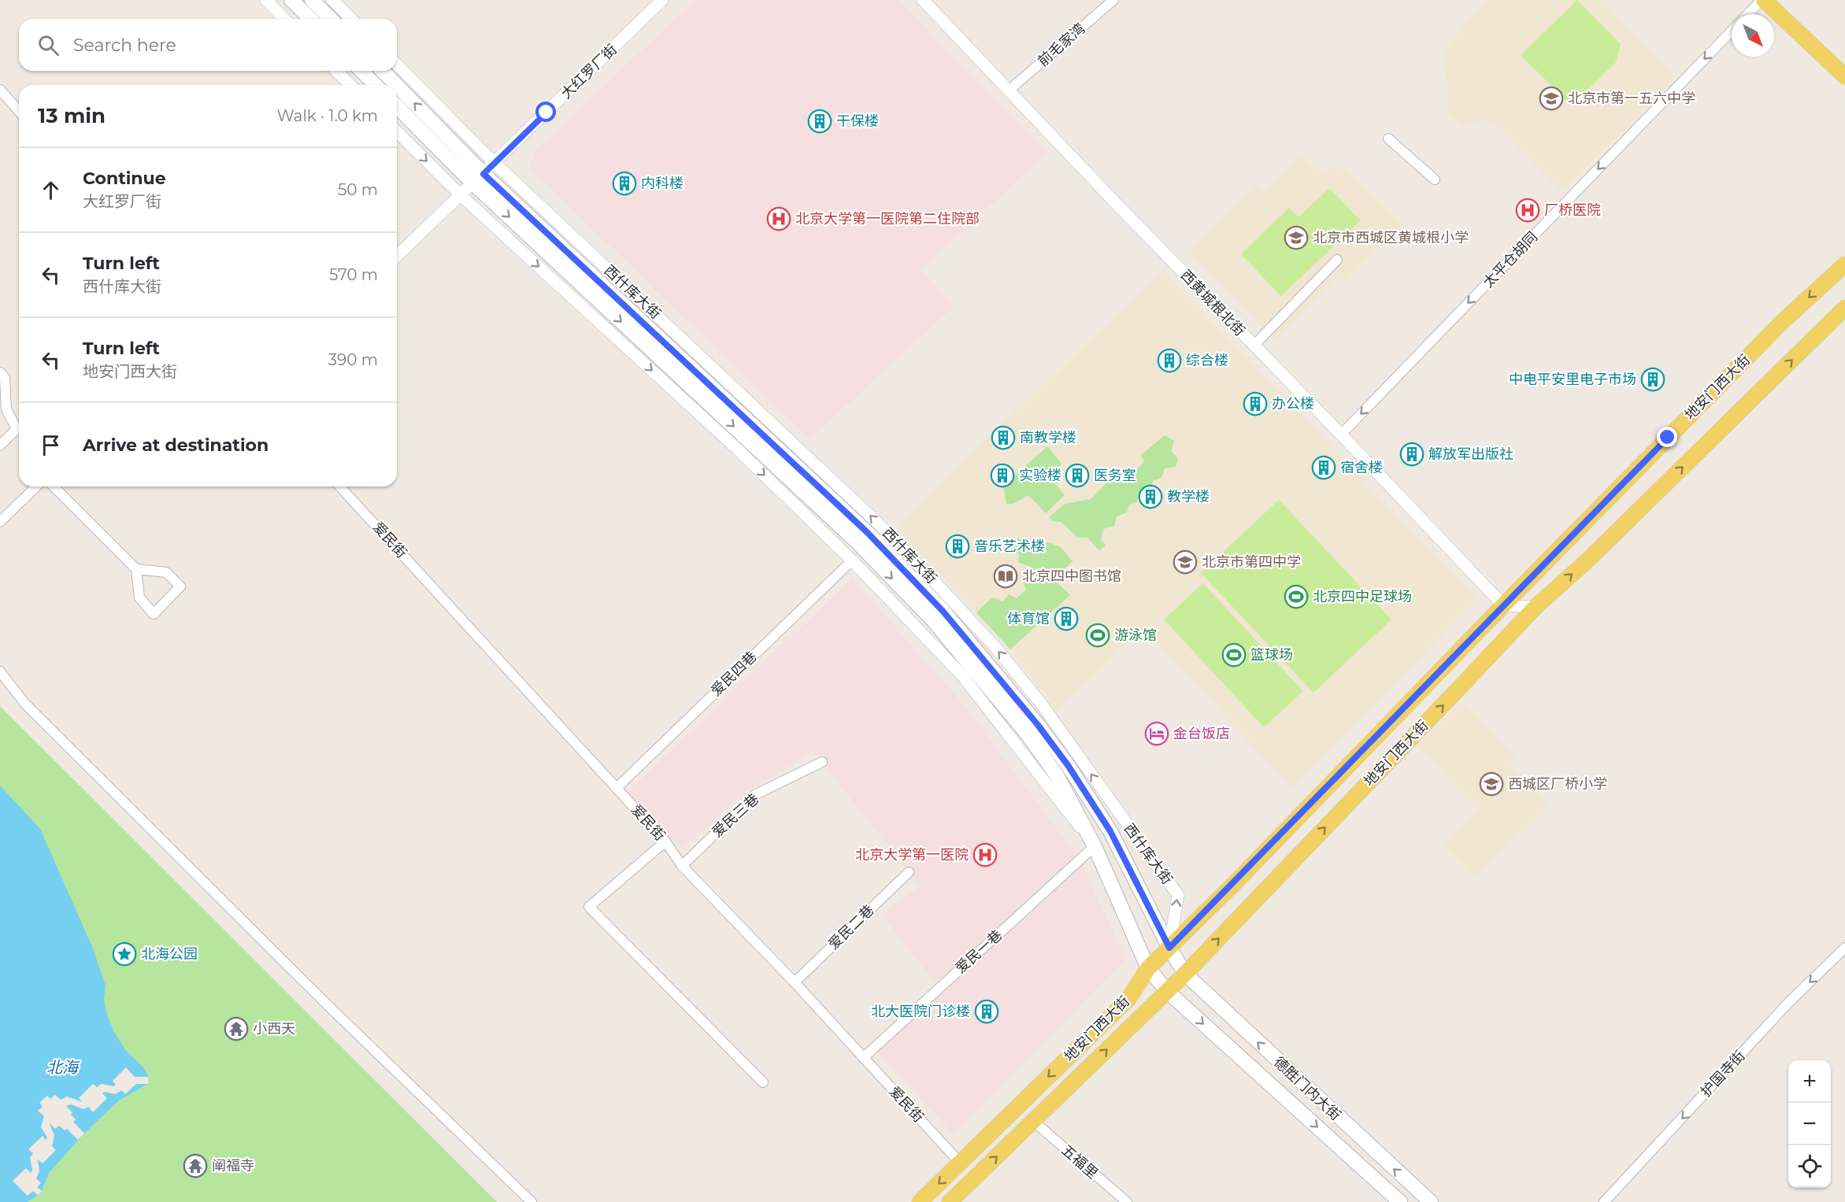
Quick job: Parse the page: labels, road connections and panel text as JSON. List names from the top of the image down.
{
  "streets": {
    "main road": ["西什库大街", "地安门西大街", "德胜门内大街"],
    "street": [
      "前毛家湾",
      "大红罗厂街",
      "太平仓胡同",
      "西黄城根北街",
      "爱民街",
      "爱民四巷",
      "爱民三巷",
      "爱民二巷",
      "爱民一巷",
      "护国寺街",
      "五福里"
    ]
  },
  "crossings": [
    ["前毛家湾", "西黄城根北街"],
    ["大红罗厂街", "西什库大街"],
    ["太平仓胡同", "西黄城根北街"],
    ["西什库大街", "地安门西大街"],
    ["西什库大街", "爱民四巷"],
    ["西什库大街", "爱民一巷"],
    ["西什库大街", "德胜门内大街"],
    ["西黄城根北街", "地安门西大街"],
    ["地安门西大街", "爱民街"],
    ["地安门西大街", "德胜门内大街"],
    ["地安门西大街", "五福里"],
    ["爱民街", "爱民四巷"],
    ["爱民街", "爱民三巷"],
    ["爱民街", "爱民二巷"],
    ["爱民街", "爱民一巷"]
  ],
  "one_way": ["太平仓胡同", "护国寺街"],
  "water": ["北海"],
  "places": {
    "school or university": [
      "北京市第一五六中学",
      "北京市西城区黄城根小学",
      "北京市第四中学",
      "西城区厂桥小学"
    ],
    "building": [
      "干保楼",
      "内科楼",
      "综合楼",
      "中电平安里电子市场",
      "办公楼",
      "南教学楼",
      "解放军出版社",
      "宿舍楼",
      "实验楼",
      "医务室",
      "教学楼",
      "音乐艺术楼",
      "体育馆",
      "北大医院门诊楼"
    ],
    "hospital": ["厂桥医院", "北京大学第一医院第二住院部", "北京大学第一医院"],
    "library": ["北京四中图书馆"],
    "sports": ["北京四中足球场", "游泳馆", "篮球场"],
    "hotel": ["金台饭店"],
    "place": ["北海公园"],
    "temple": ["小西天", "阐福寺"]
  },
  "north": "bottom right",
  "page": {
    "search": "Search here",
    "heading": ["13 min", "Walk · 1.0 km"],
    "list": [
      ["Continue", "大红罗厂街", "50 m"],
      ["Turn left", "西什库大街", "570 m"],
      ["Turn left", "地安门西大街", "390 m"],
      "Arrive at destination"
    ],
    "map_buttons": ["+", "−"]
  }
}
